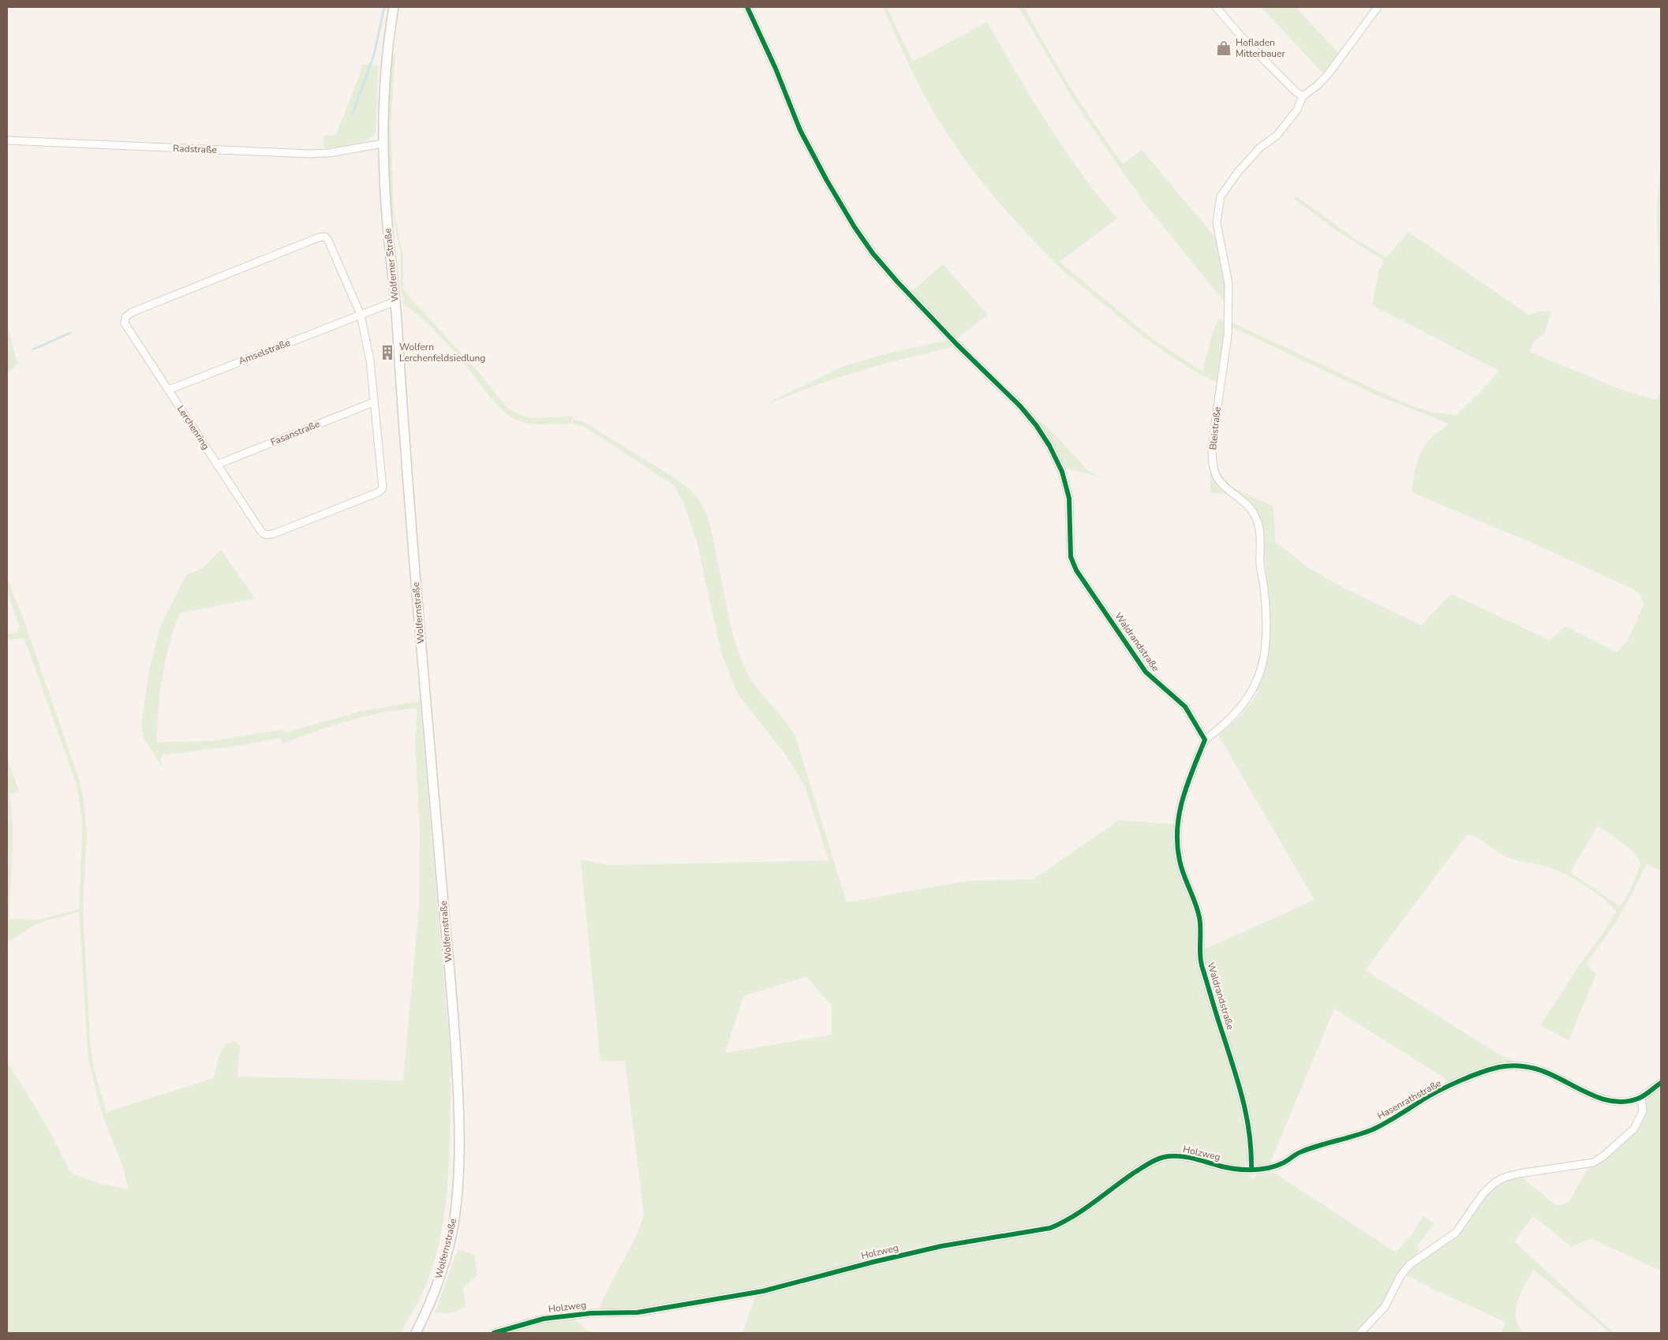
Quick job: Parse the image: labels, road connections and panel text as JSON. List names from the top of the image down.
{
  "streets": {
    "main road": ["Wolferner Straße", "Wolfernstraße"],
    "street": [
      "Radstraße",
      "Amselstraße",
      "Lerchenring",
      "Bleistraße",
      "Fasanstraße",
      "Waldrandstraße",
      "Hasenrathstraße",
      "Holzweg"
    ]
  },
  "crossings": [
    ["Radstraße", "Wolferner Straße"],
    ["Wolferner Straße", "Wolfernstraße"],
    ["Amselstraße", "Lerchenring"],
    ["Lerchenring", "Fasanstraße"],
    ["Bleistraße", "Waldrandstraße"],
    ["Waldrandstraße", "Hasenrathstraße"],
    ["Waldrandstraße", "Holzweg"],
    ["Hasenrathstraße", "Holzweg"]
  ],
  "places": {
    "shop": ["Hofladen Mitterbauer"],
    "building": ["Wolfern Lerchenfeldsiedlung"]
  }
}
